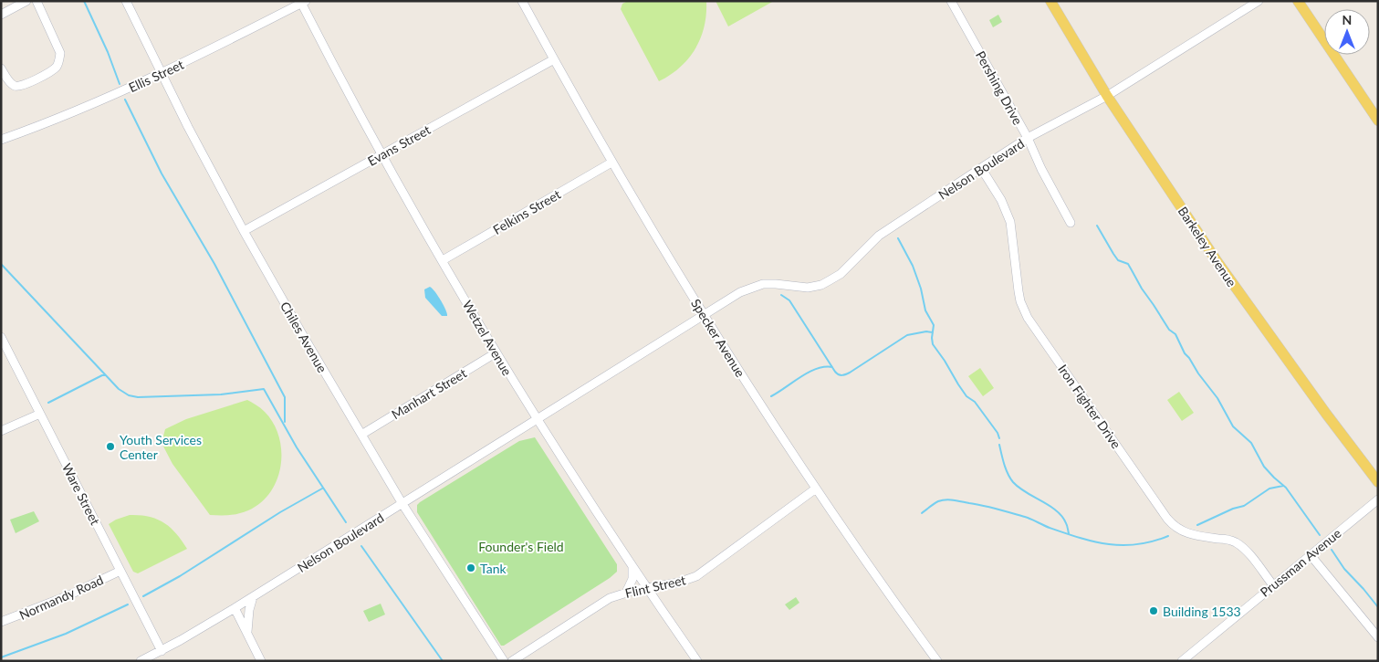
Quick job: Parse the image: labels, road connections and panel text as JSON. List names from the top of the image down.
{
  "streets": {
    "main road": ["Barkeley Avenue"],
    "street": [
      "Ellis Street",
      "Pershing Drive",
      "Evans Street",
      "Nelson Boulevard",
      "Felkins Street",
      "Chiles Avenue",
      "Wetzel Avenue",
      "Specker Avenue",
      "Manhart Street",
      "Iron Fighter Drive",
      "Ware Street",
      "Prussman Avenue",
      "Flint Street",
      "Normandy Road"
    ]
  },
  "crossings": [
    ["Ellis Street", "Chiles Avenue"],
    ["Ellis Street", "Wetzel Avenue"],
    ["Pershing Drive", "Nelson Boulevard"],
    ["Evans Street", "Chiles Avenue"],
    ["Evans Street", "Wetzel Avenue"],
    ["Evans Street", "Specker Avenue"],
    ["Nelson Boulevard", "Barkeley Avenue"],
    ["Nelson Boulevard", "Chiles Avenue"],
    ["Nelson Boulevard", "Wetzel Avenue"],
    ["Nelson Boulevard", "Specker Avenue"],
    ["Nelson Boulevard", "Iron Fighter Drive"],
    ["Nelson Boulevard", "Ware Street"],
    ["Felkins Street", "Wetzel Avenue"],
    ["Felkins Street", "Specker Avenue"],
    ["Chiles Avenue", "Manhart Street"],
    ["Wetzel Avenue", "Manhart Street"],
    ["Wetzel Avenue", "Flint Street"],
    ["Specker Avenue", "Flint Street"],
    ["Iron Fighter Drive", "Prussman Avenue"],
    ["Ware Street", "Normandy Road"]
  ],
  "parks": ["Founder's Field"],
  "places": ["Youth Services Center", "Tank", "Building 1533"],
  "north": "top"
}
